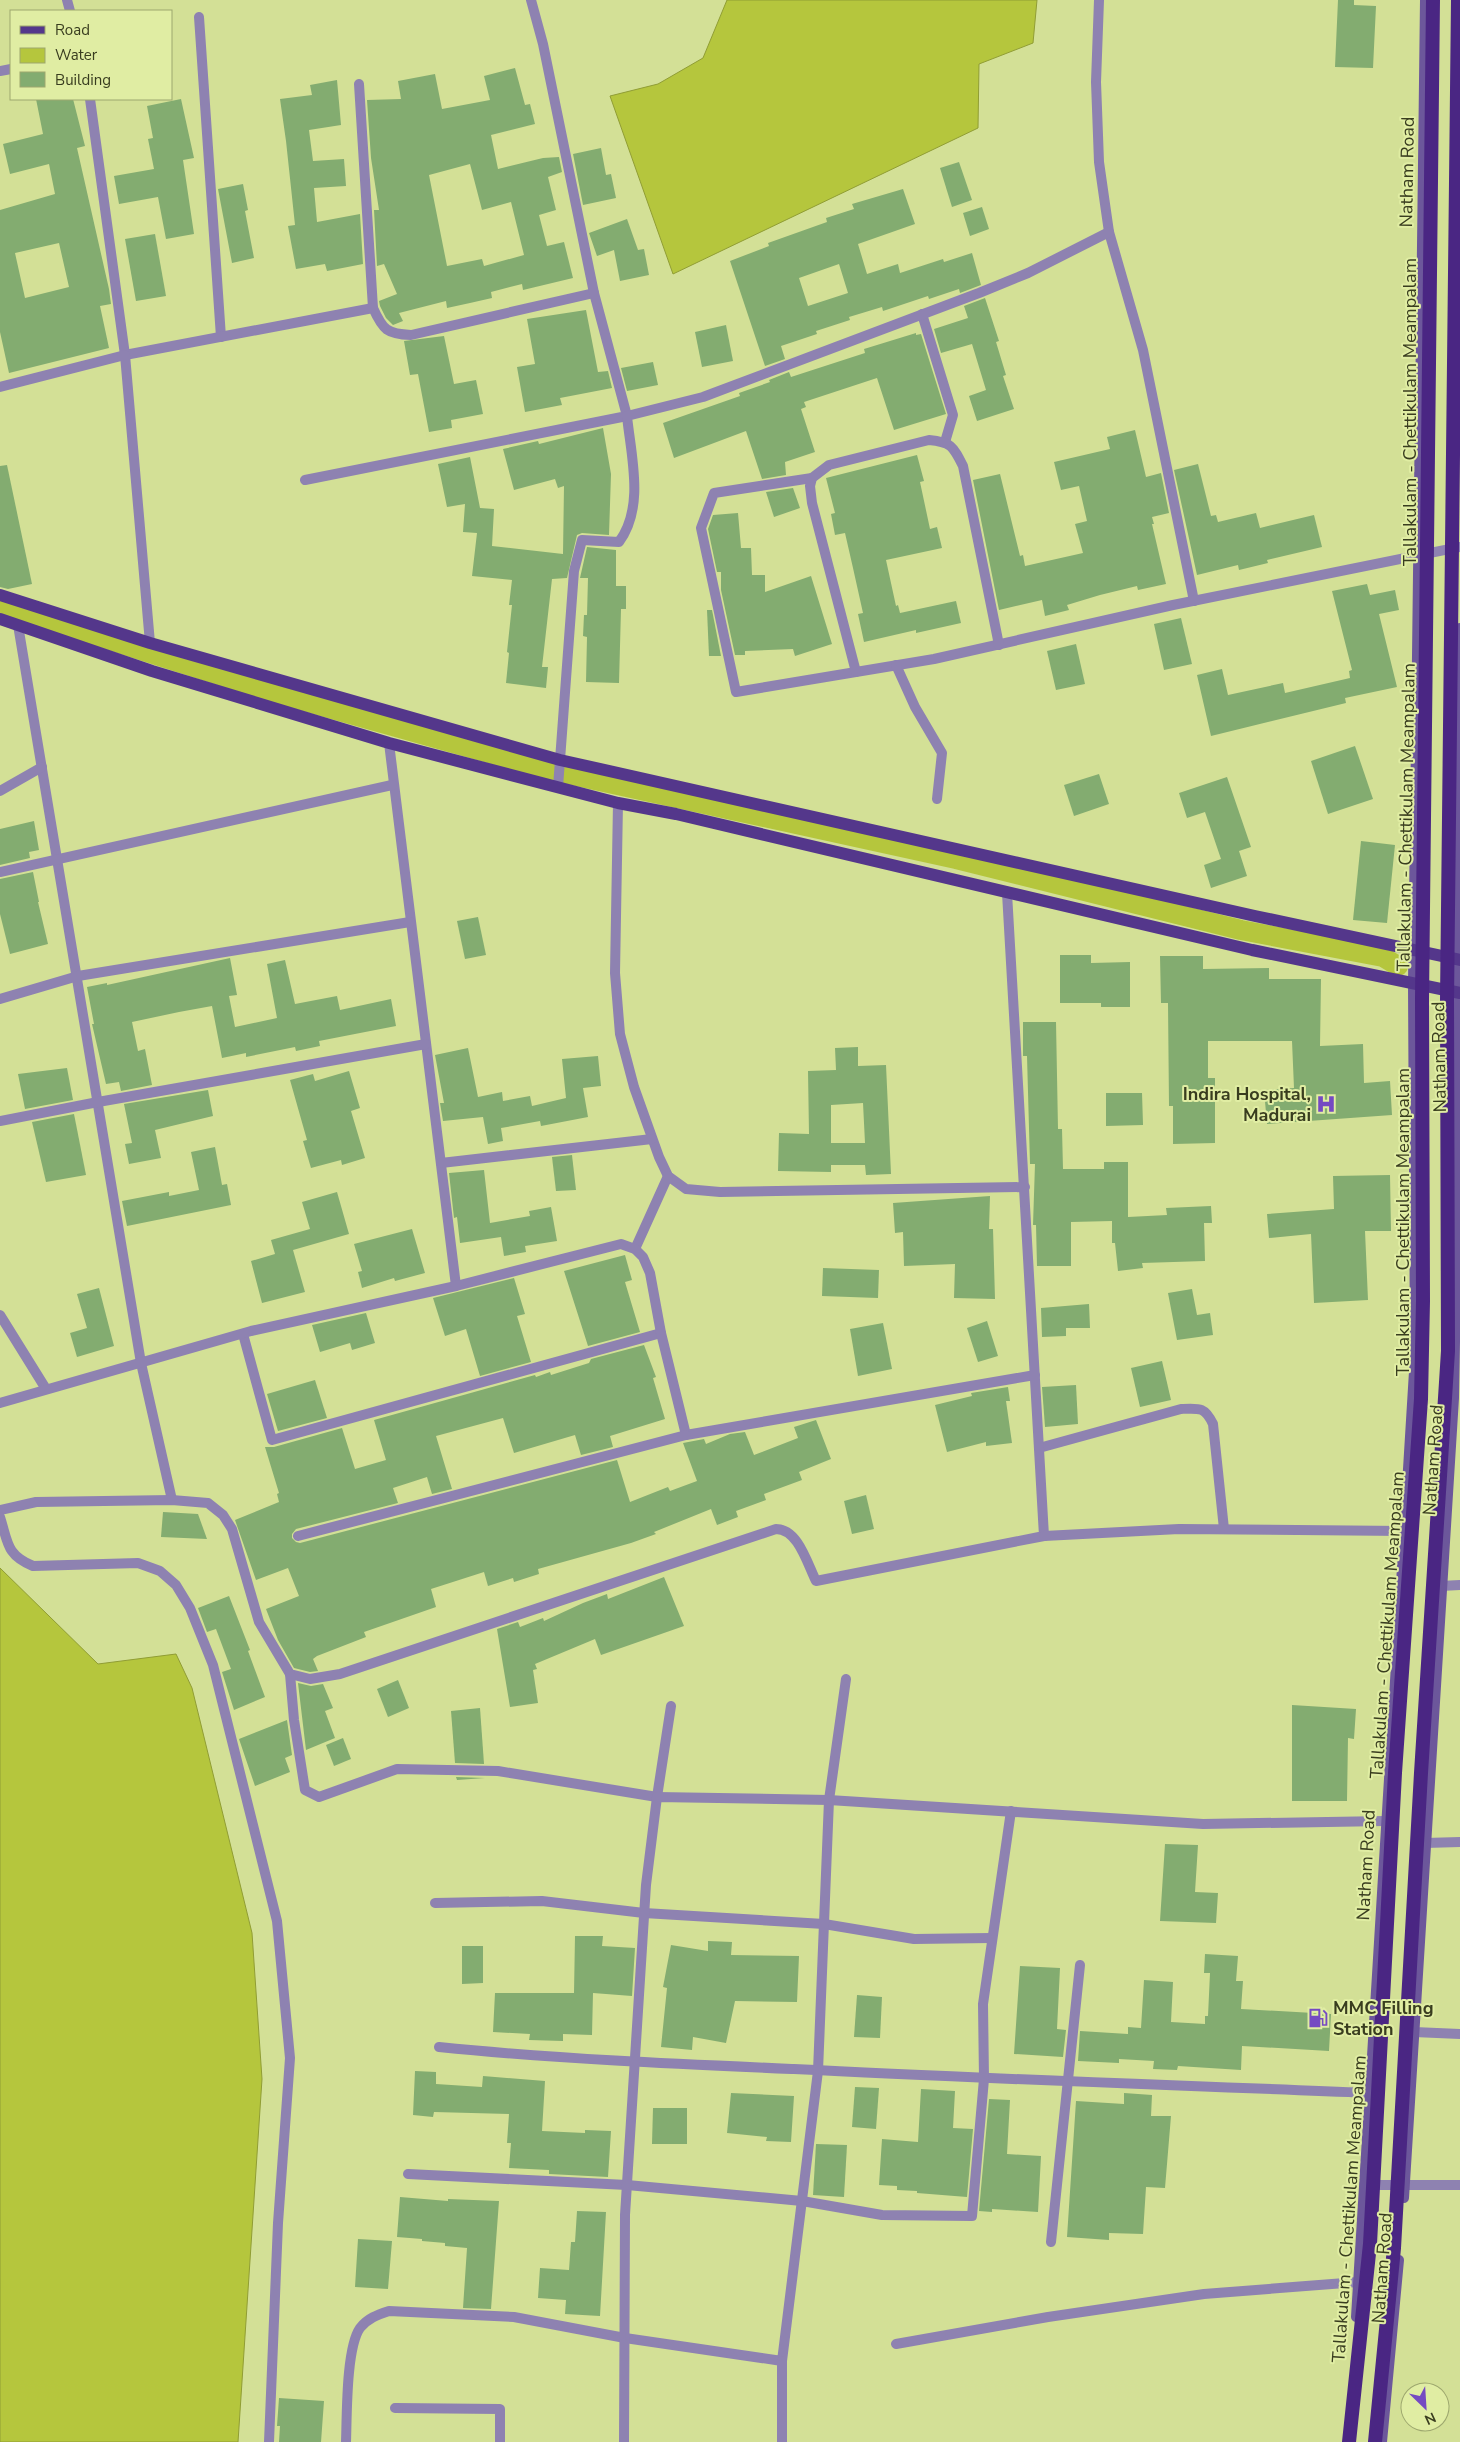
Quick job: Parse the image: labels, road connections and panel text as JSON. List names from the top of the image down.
{
  "streets": {
    "highway": ["Tallakulam - Chettikulam Meampalam"],
    "main road": ["Natham Road"]
  },
  "places": {
    "hospital": ["Indira Hospital, Madurai"],
    "fuel station": ["MMC Filling Station"]
  },
  "legend": ["Road", "Water", "Building"],
  "north": "bottom right"
}
